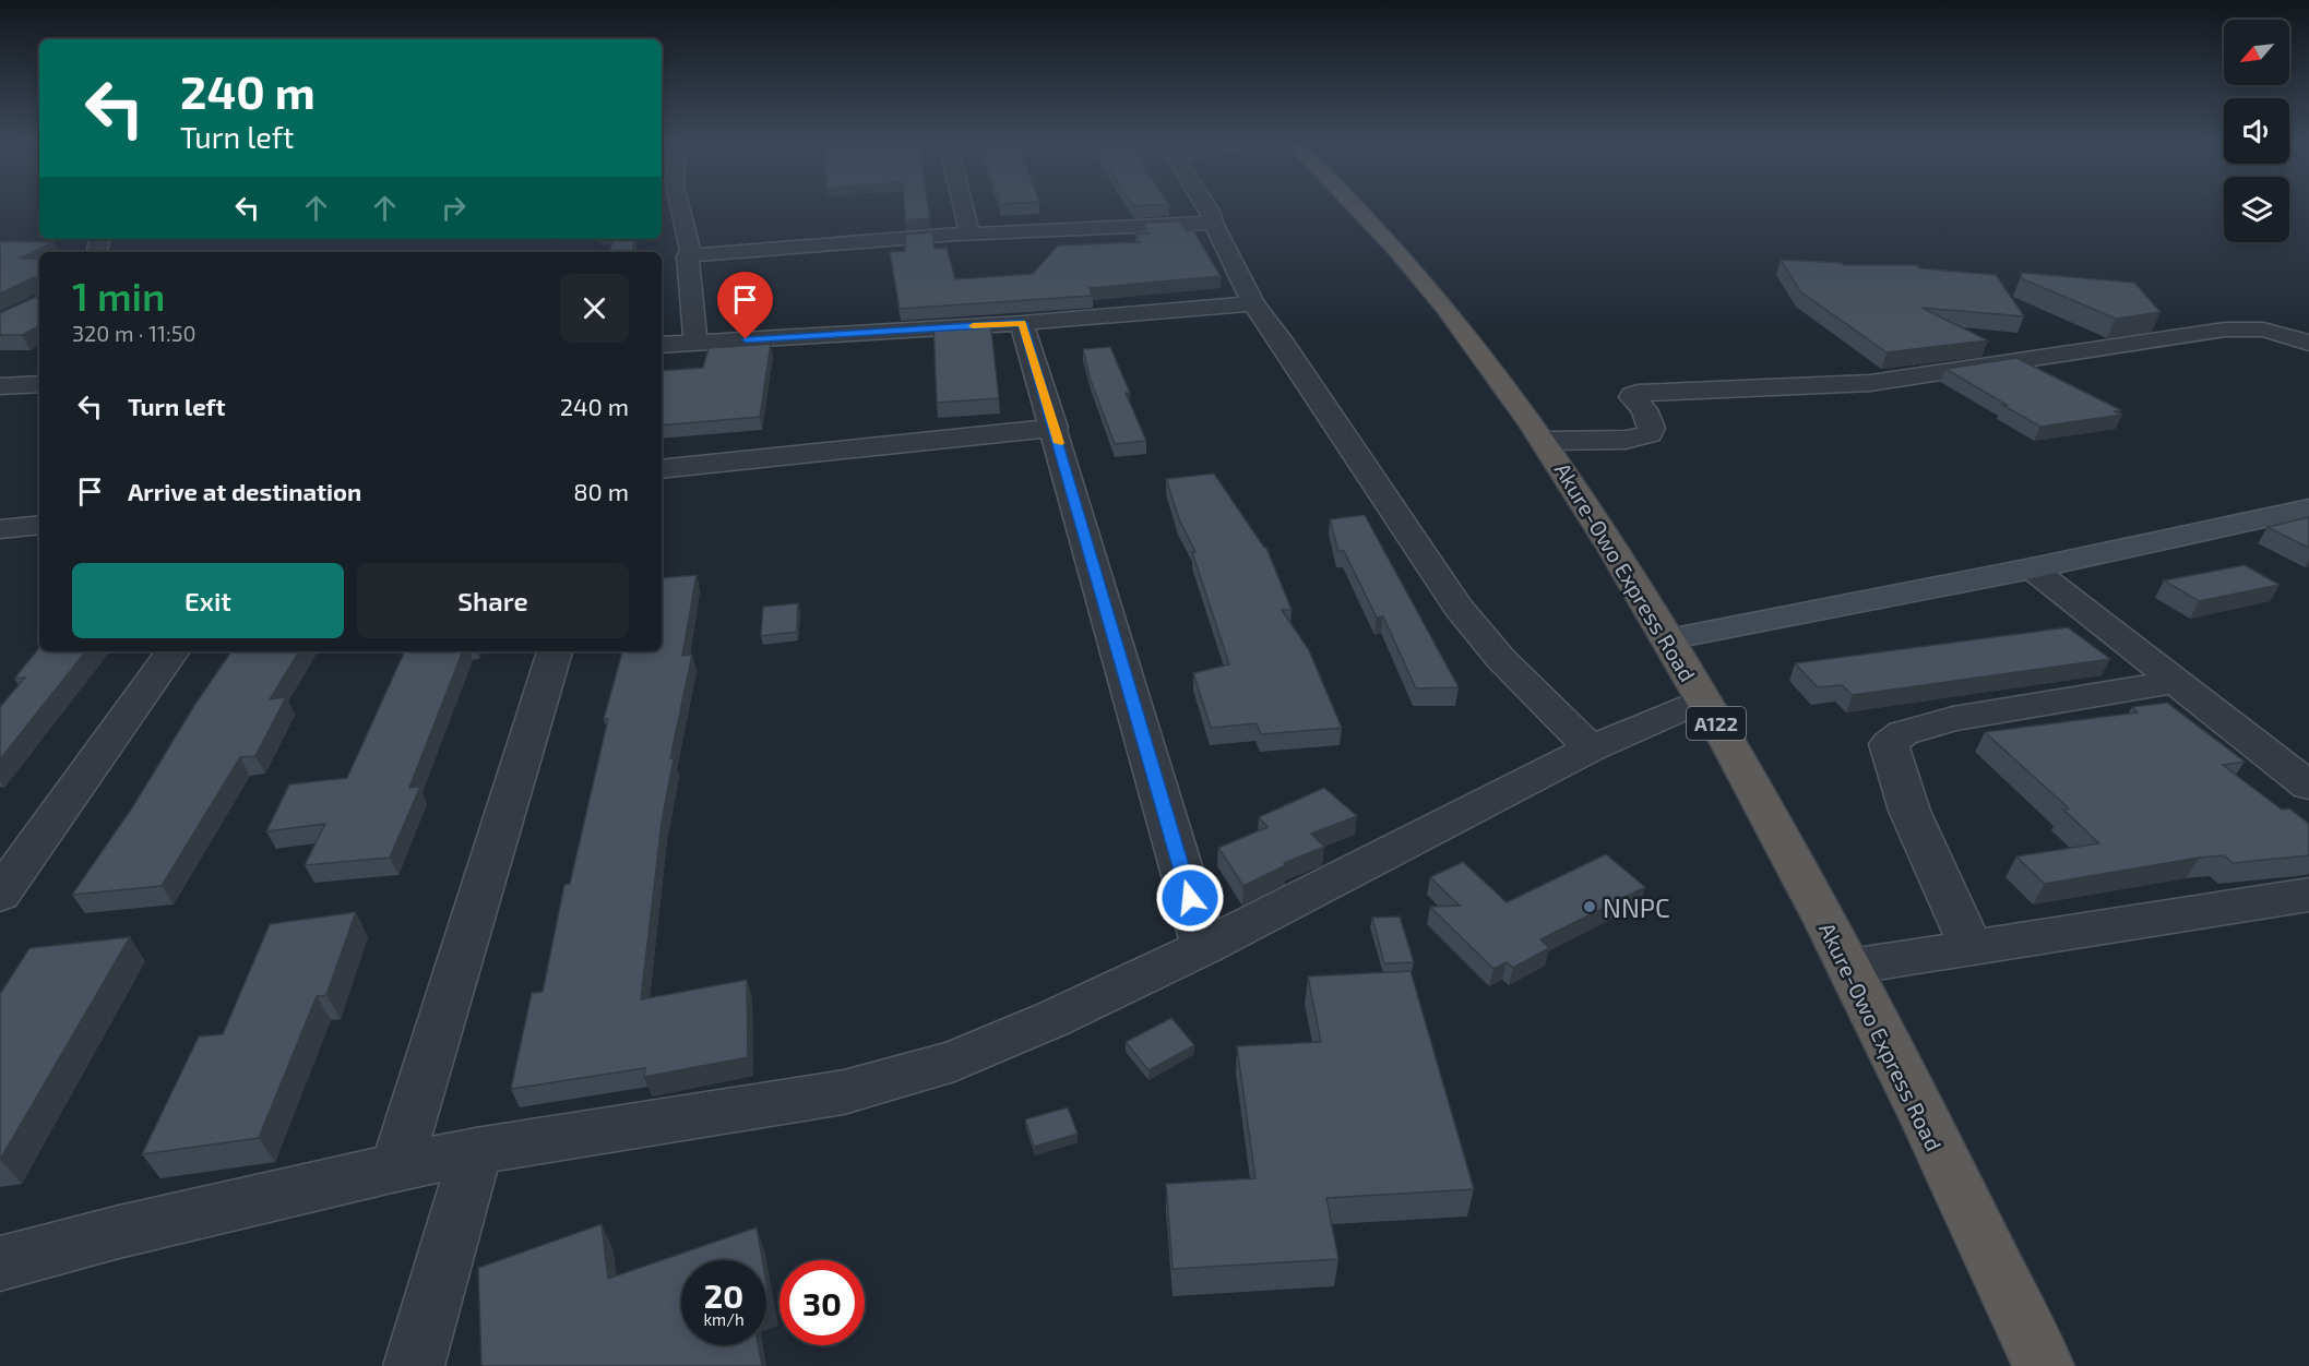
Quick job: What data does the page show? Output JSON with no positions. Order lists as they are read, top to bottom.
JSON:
{
  "streets": {
    "highway": ["Akure-Owo Express Road", "A122"]
  },
  "places": ["NNPC"],
  "north": "bottom left",
  "page": {
    "turn": ["240 m", "Turn left"],
    "heading": ["1 min", "320 m · 11:50"],
    "list": [
      {
        "name": "Turn left",
        "value": "240 m"
      },
      {
        "name": "Arrive at destination",
        "value": "80 m"
      }
    ],
    "buttons": ["Exit", "Share"],
    "speed": "20 km/h",
    "limit": "30"
  }
}
